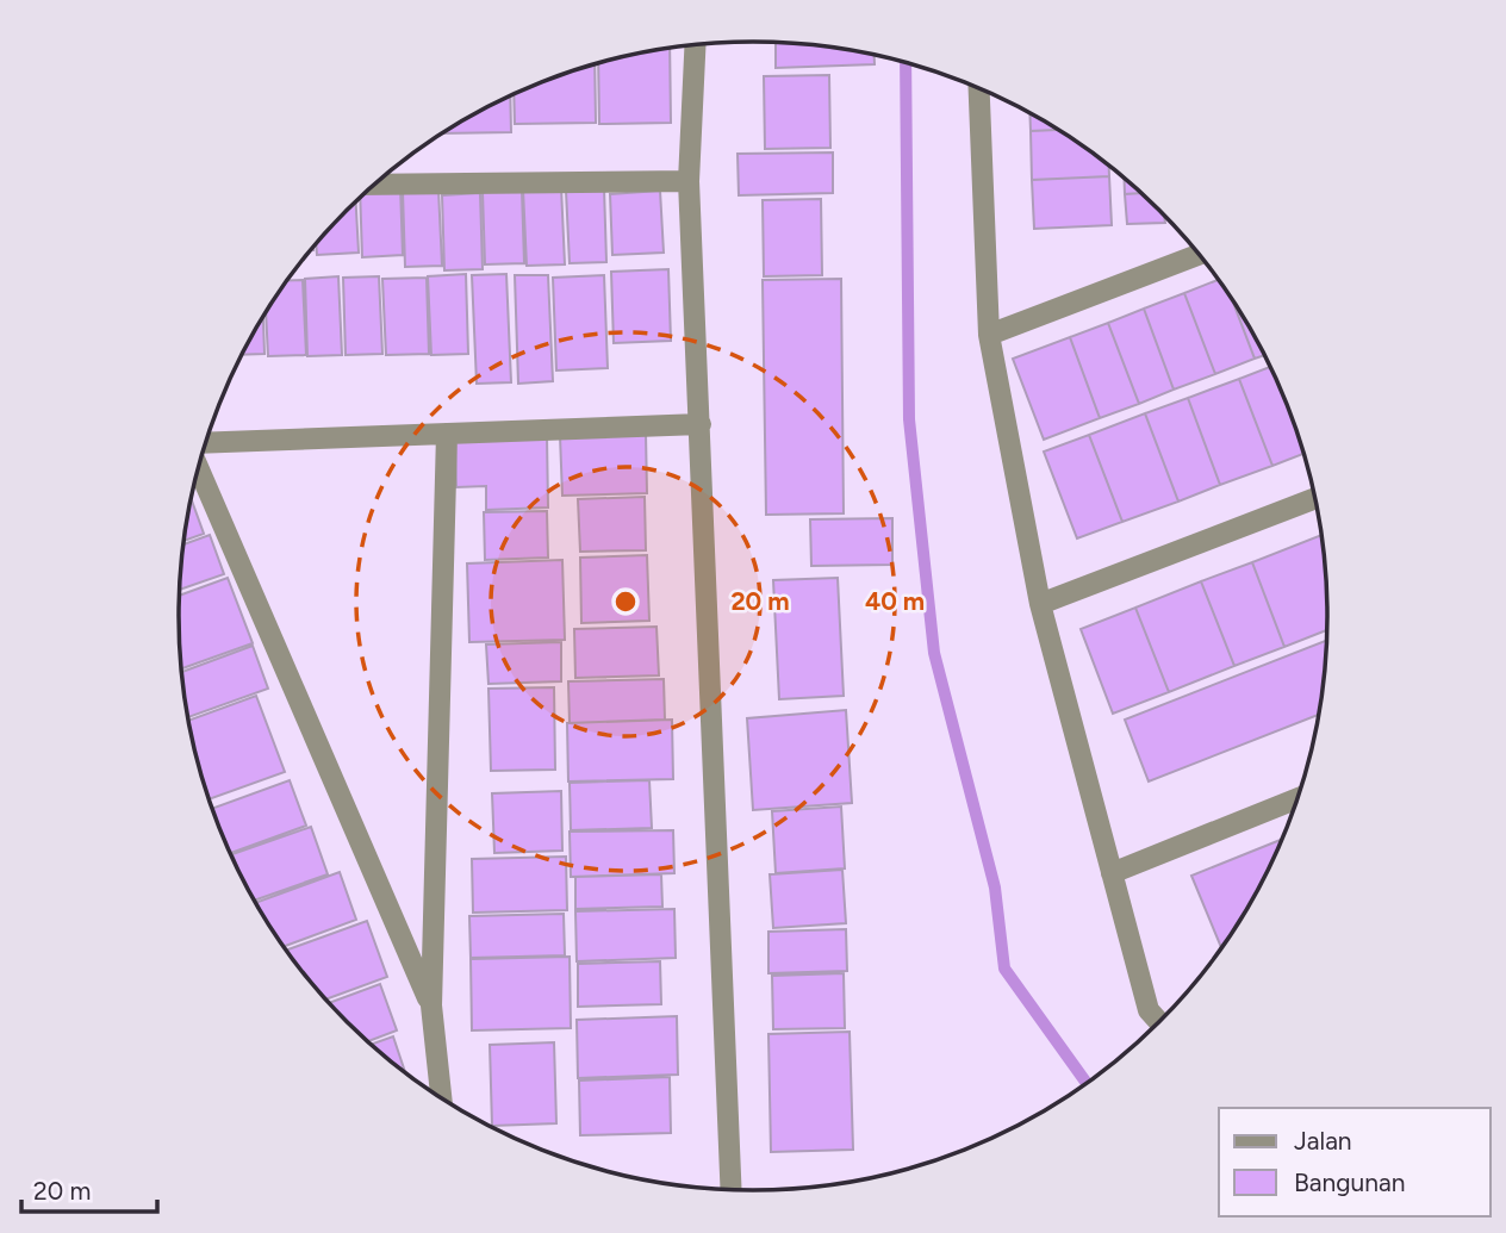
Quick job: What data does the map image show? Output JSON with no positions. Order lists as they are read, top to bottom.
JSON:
{
  "legend": ["Jalan", "Bangunan"],
  "scale_bar": "20 m",
  "rings": ["20 m", "40 m"]
}
